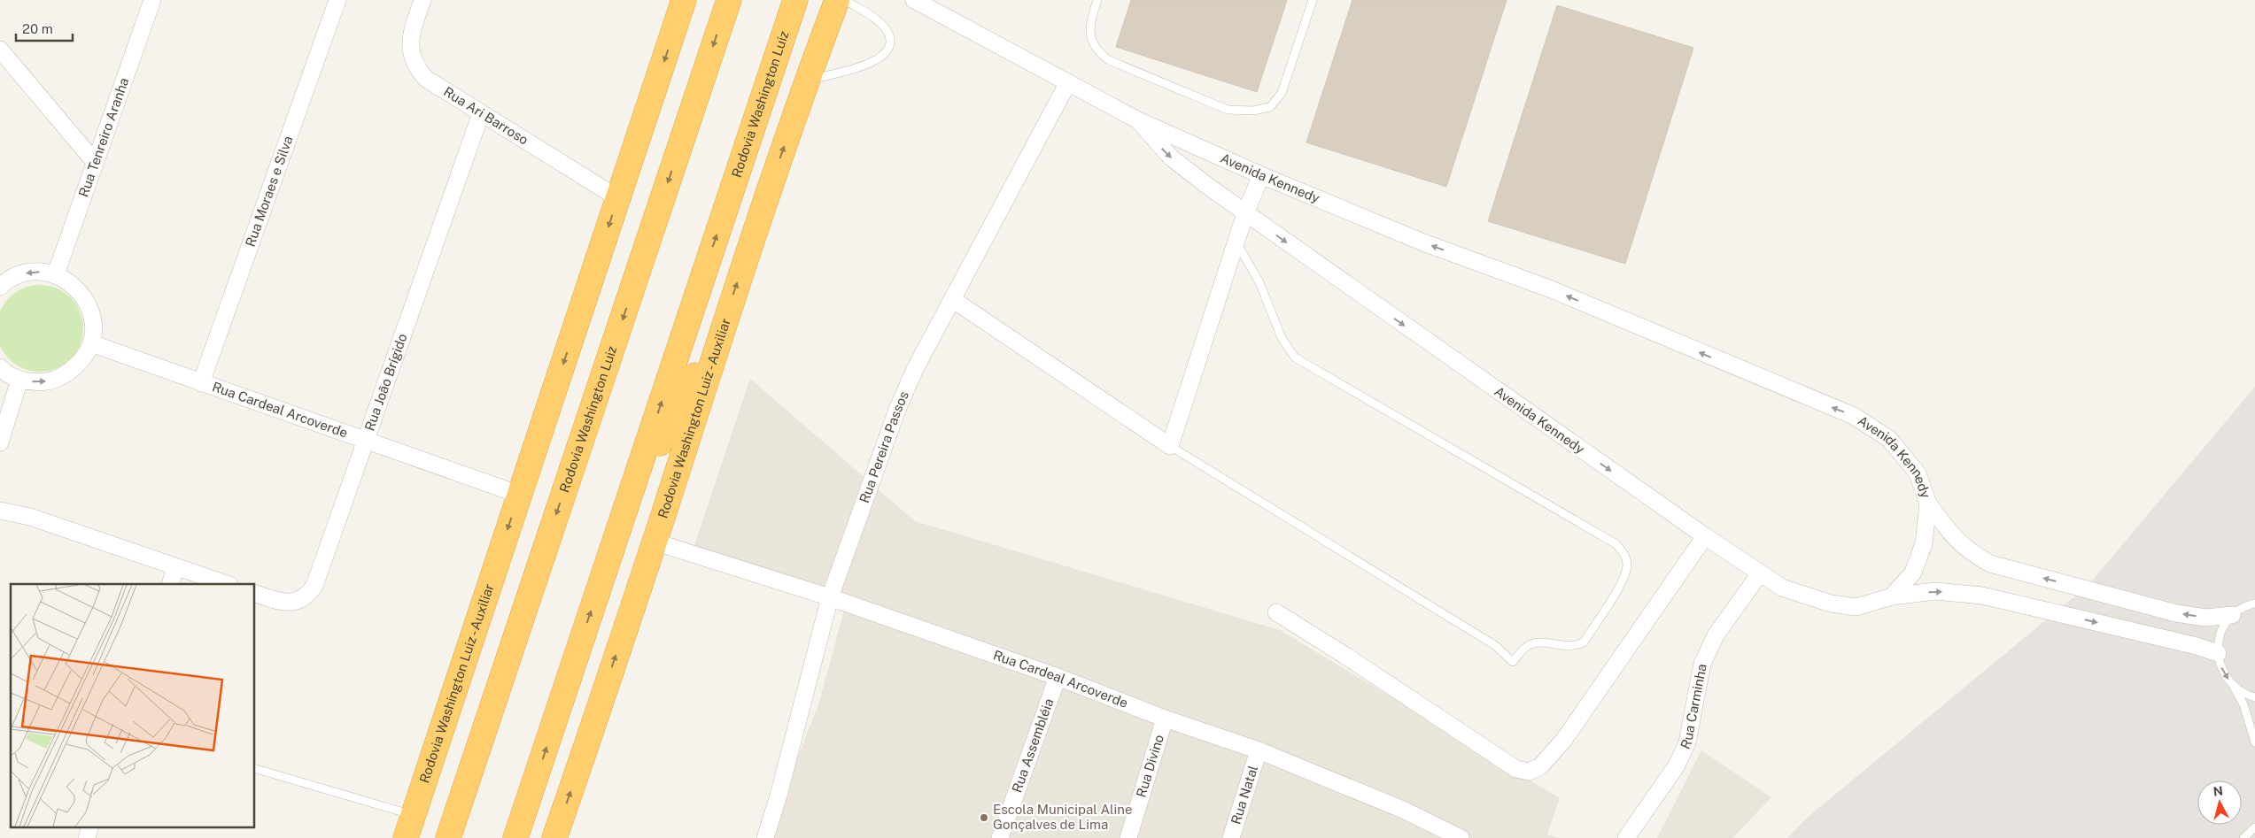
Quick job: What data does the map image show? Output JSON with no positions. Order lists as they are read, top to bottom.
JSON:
{
  "streets": {
    "highway": ["Rodovia Washington Luiz", "Rodovia Washington Luiz - Auxiliar"],
    "street": [
      "Rua Ari Barroso",
      "Rua Tenreiro Aranha",
      "Avenida Kennedy",
      "Rua Moraes e Silva",
      "Rua João Brígido",
      "Rua Cardeal Arcoverde",
      "Rua Pereira Passos",
      "Rua Carminha",
      "Rua Assembléia",
      "Rua Divino",
      "Rua Natal"
    ]
  },
  "crossings": [
    ["Rua Ari Barroso", "Rua João Brígido"],
    ["Rua Ari Barroso", "Rodovia Washington Luiz - Auxiliar"],
    ["Avenida Kennedy", "Rua Pereira Passos"],
    ["Avenida Kennedy", "Rua Carminha"],
    ["Rua Moraes e Silva", "Rua Cardeal Arcoverde"],
    ["Rua João Brígido", "Rua Cardeal Arcoverde"],
    ["Rua Cardeal Arcoverde", "Rodovia Washington Luiz - Auxiliar"],
    ["Rua Cardeal Arcoverde", "Rua Pereira Passos"],
    ["Rua Cardeal Arcoverde", "Rua Assembléia"],
    ["Rua Cardeal Arcoverde", "Rua Divino"],
    ["Rua Cardeal Arcoverde", "Rua Natal"]
  ],
  "places": ["Escola Municipal Aline Gonçalves de Lima"],
  "scale_bar": "20 m",
  "north": "top"
}
